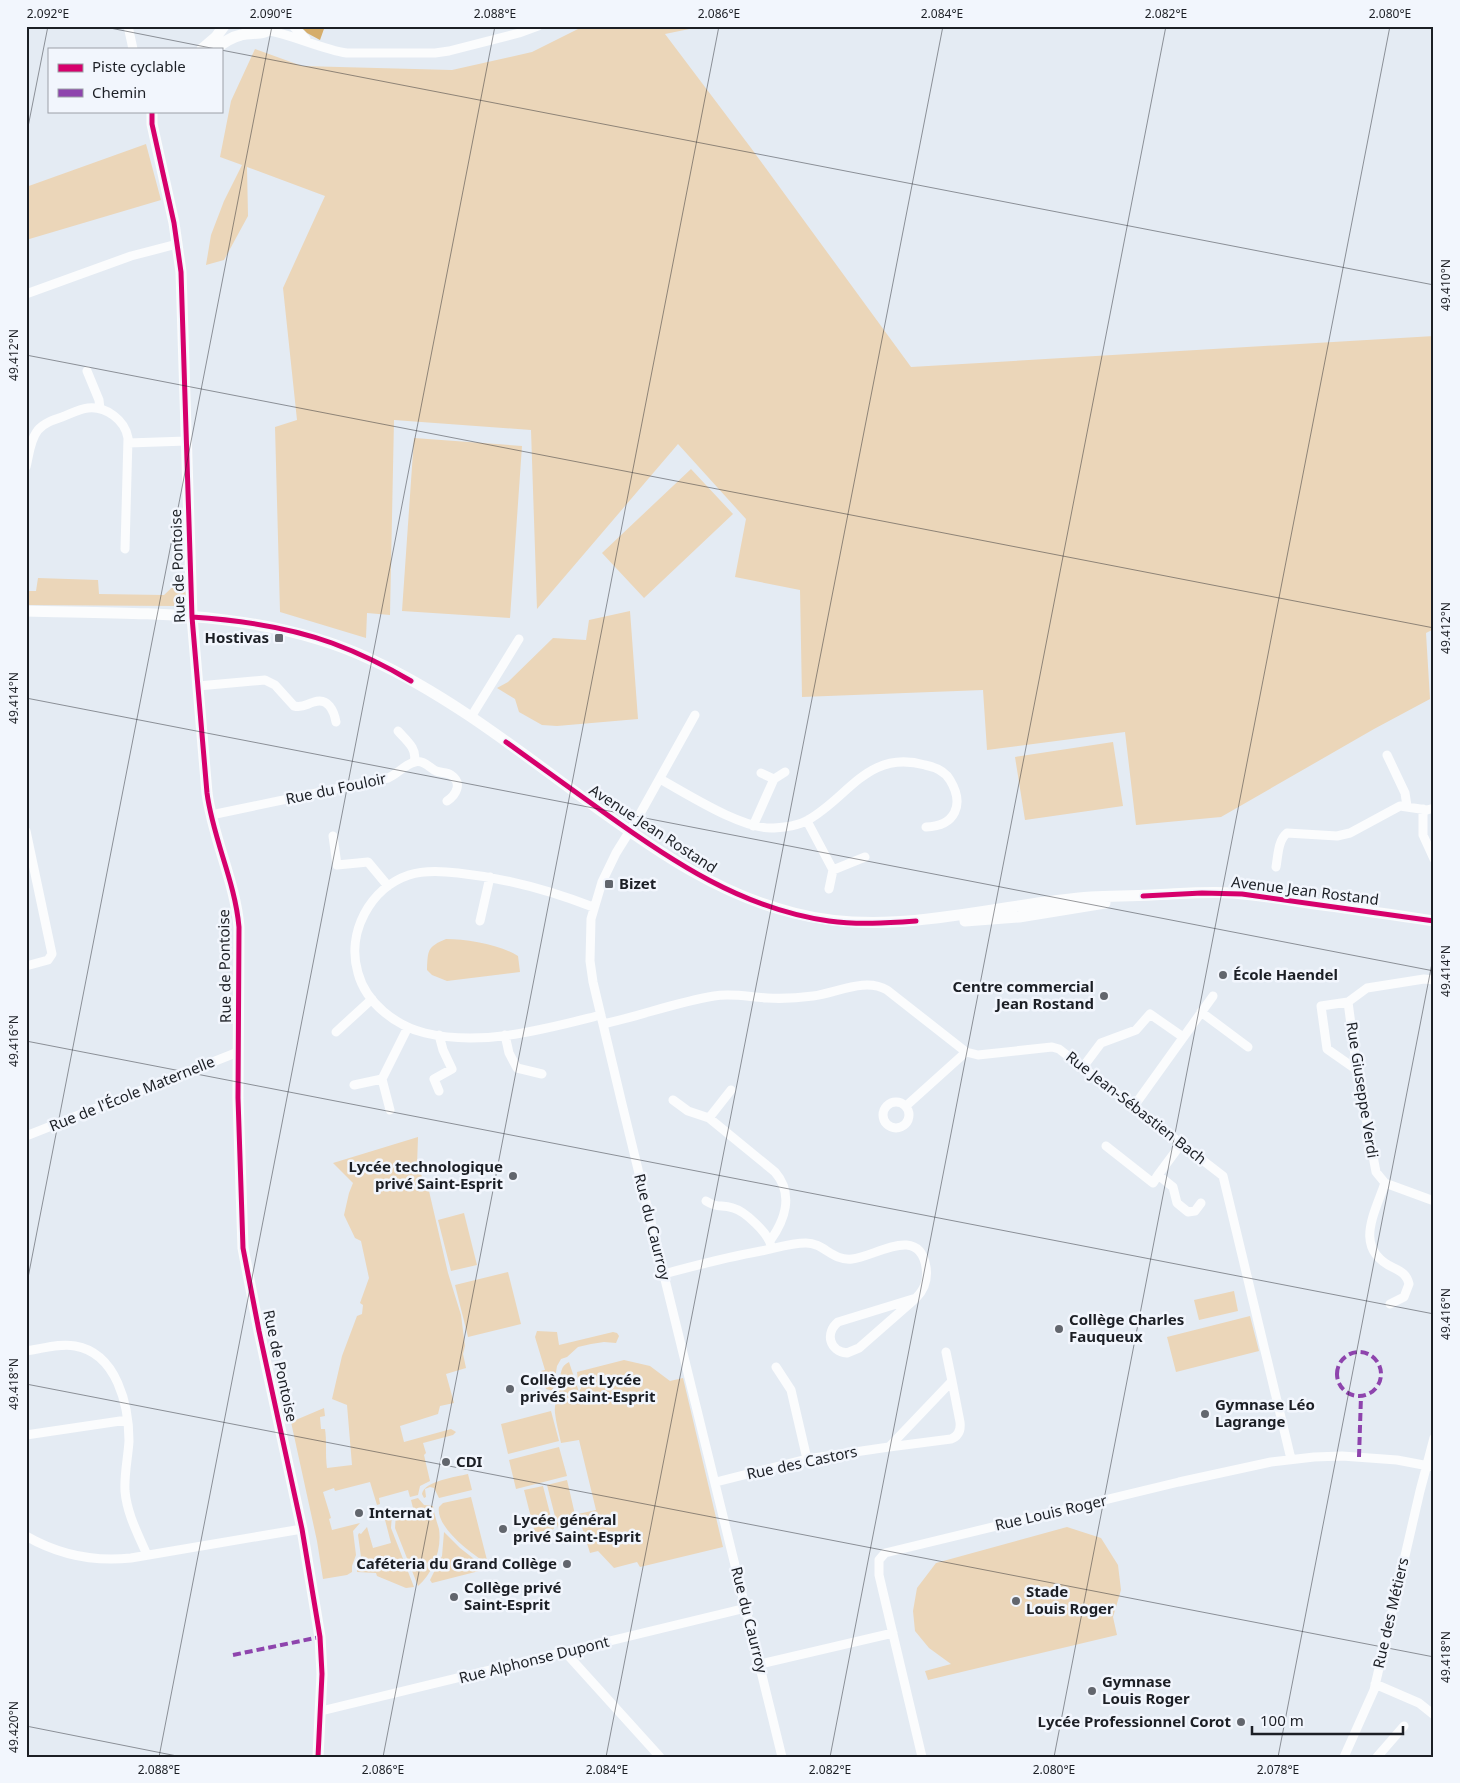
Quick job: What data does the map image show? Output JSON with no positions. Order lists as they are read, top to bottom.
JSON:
{
  "streets": {
    "street": [
      "Rue de Pontoise",
      "Rue du Fouloir",
      "Avenue Jean Rostand",
      "Rue Giuseppe Verdi",
      "Rue de l'École Maternelle",
      "Rue Jean-Sébastien Bach",
      "Rue du Caurroy",
      "Rue des Castors",
      "Rue Louis Roger",
      "Rue des Métiers",
      "Rue Alphonse Dupont"
    ]
  },
  "crossings": [
    ["Rue de Pontoise", "Rue du Fouloir"],
    ["Rue de Pontoise", "Avenue Jean Rostand"],
    ["Rue de Pontoise", "Rue de l'École Maternelle"],
    ["Rue de Pontoise", "Rue Alphonse Dupont"],
    ["Avenue Jean Rostand", "Rue du Caurroy"],
    ["Rue Jean-Sébastien Bach", "Rue Louis Roger"],
    ["Rue du Caurroy", "Rue des Castors"],
    ["Rue du Caurroy", "Rue Alphonse Dupont"],
    ["Rue Louis Roger", "Rue des Métiers"]
  ],
  "places": {
    "transit": ["Hostivas", "Bizet"],
    "other": [
      "École Haendel",
      "Centre commercial Jean Rostand",
      "Lycée technologique privé Saint-Esprit",
      "Collège Charles Fauqueux",
      "Collège et Lycée privés Saint-Esprit",
      "Gymnase Léo Lagrange",
      "CDI",
      "Internat",
      "Lycée général privé Saint-Esprit",
      "Caféteria du Grand Collège",
      "Collège privé Saint-Esprit",
      "Stade Louis Roger",
      "Gymnase Louis Roger",
      "Lycée Professionnel Corot"
    ]
  },
  "legend": ["Piste cyclable", "Chemin"],
  "scale_bar": "100 m",
  "coordinates": [
    "2.092°E",
    "2.090°E",
    "2.088°E",
    "2.086°E",
    "2.084°E",
    "2.082°E",
    "2.080°E",
    "49.410°N",
    "49.412°N",
    "49.414°N",
    "49.416°N",
    "49.418°N",
    "49.420°N",
    "2.078°E"
  ]
}
